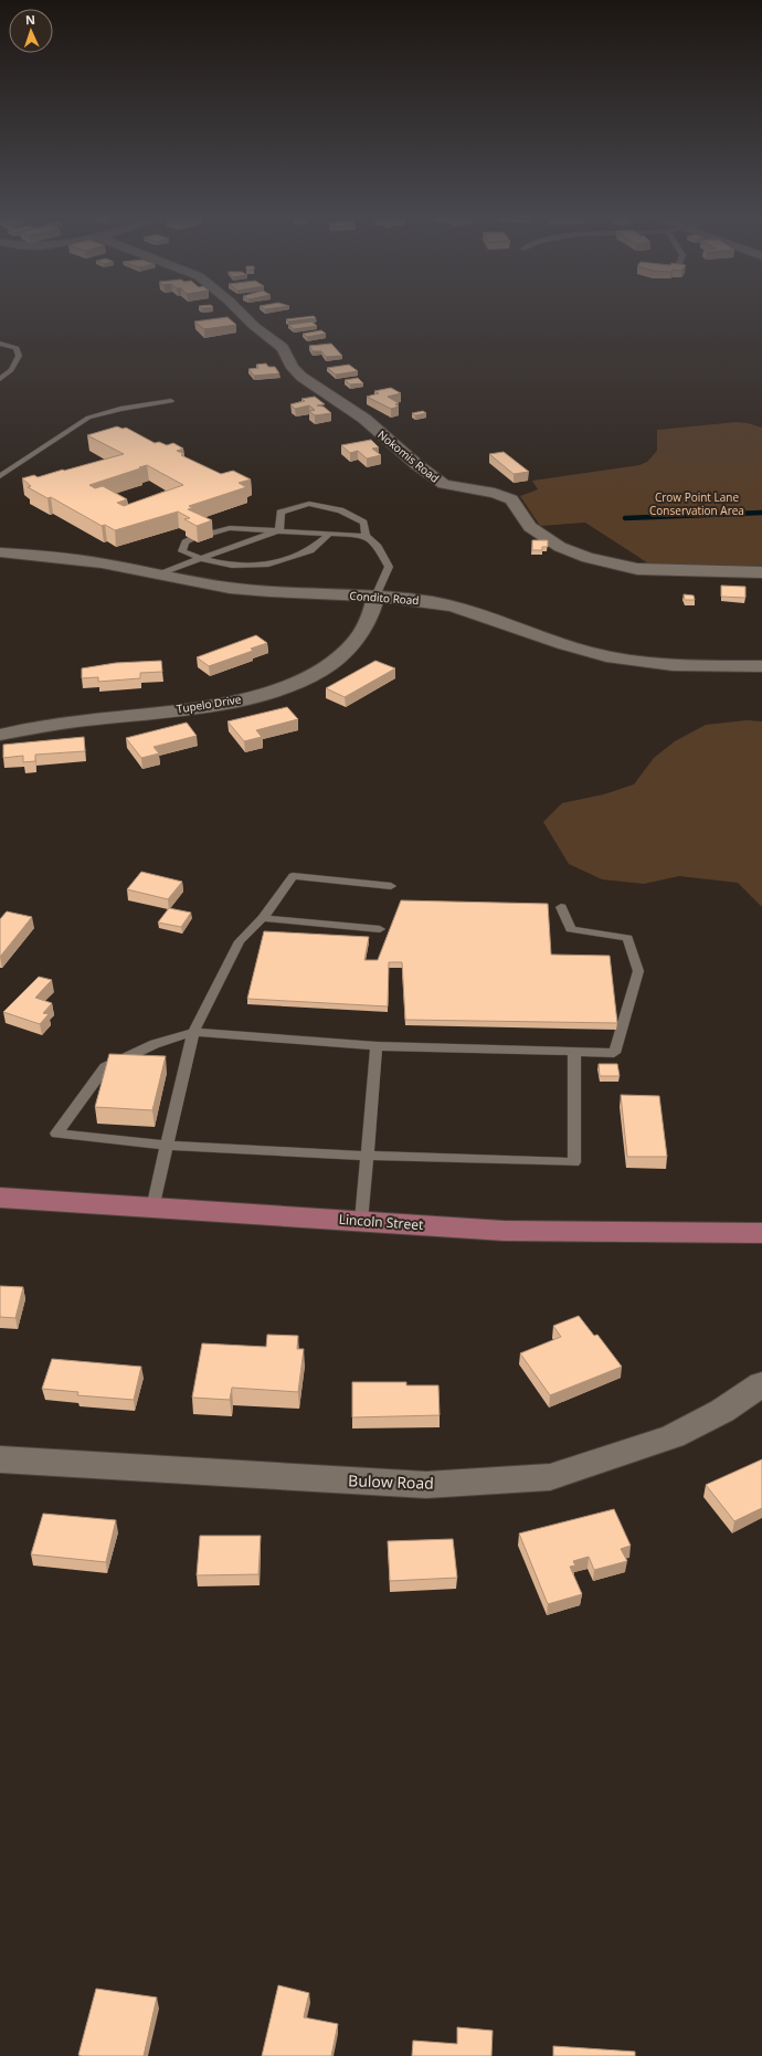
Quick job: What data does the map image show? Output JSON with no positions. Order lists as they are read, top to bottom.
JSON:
{
  "streets": {
    "main road": ["Lincoln Street"],
    "street": [
      "Nokomis Road",
      "Condito Road",
      "Tupelo Drive",
      "Bulow Road"
    ]
  },
  "crossings": [
    ["Condito Road", "Tupelo Drive"]
  ],
  "parks": ["Crow Point Lane Conservation Area"],
  "north": "top"
}
